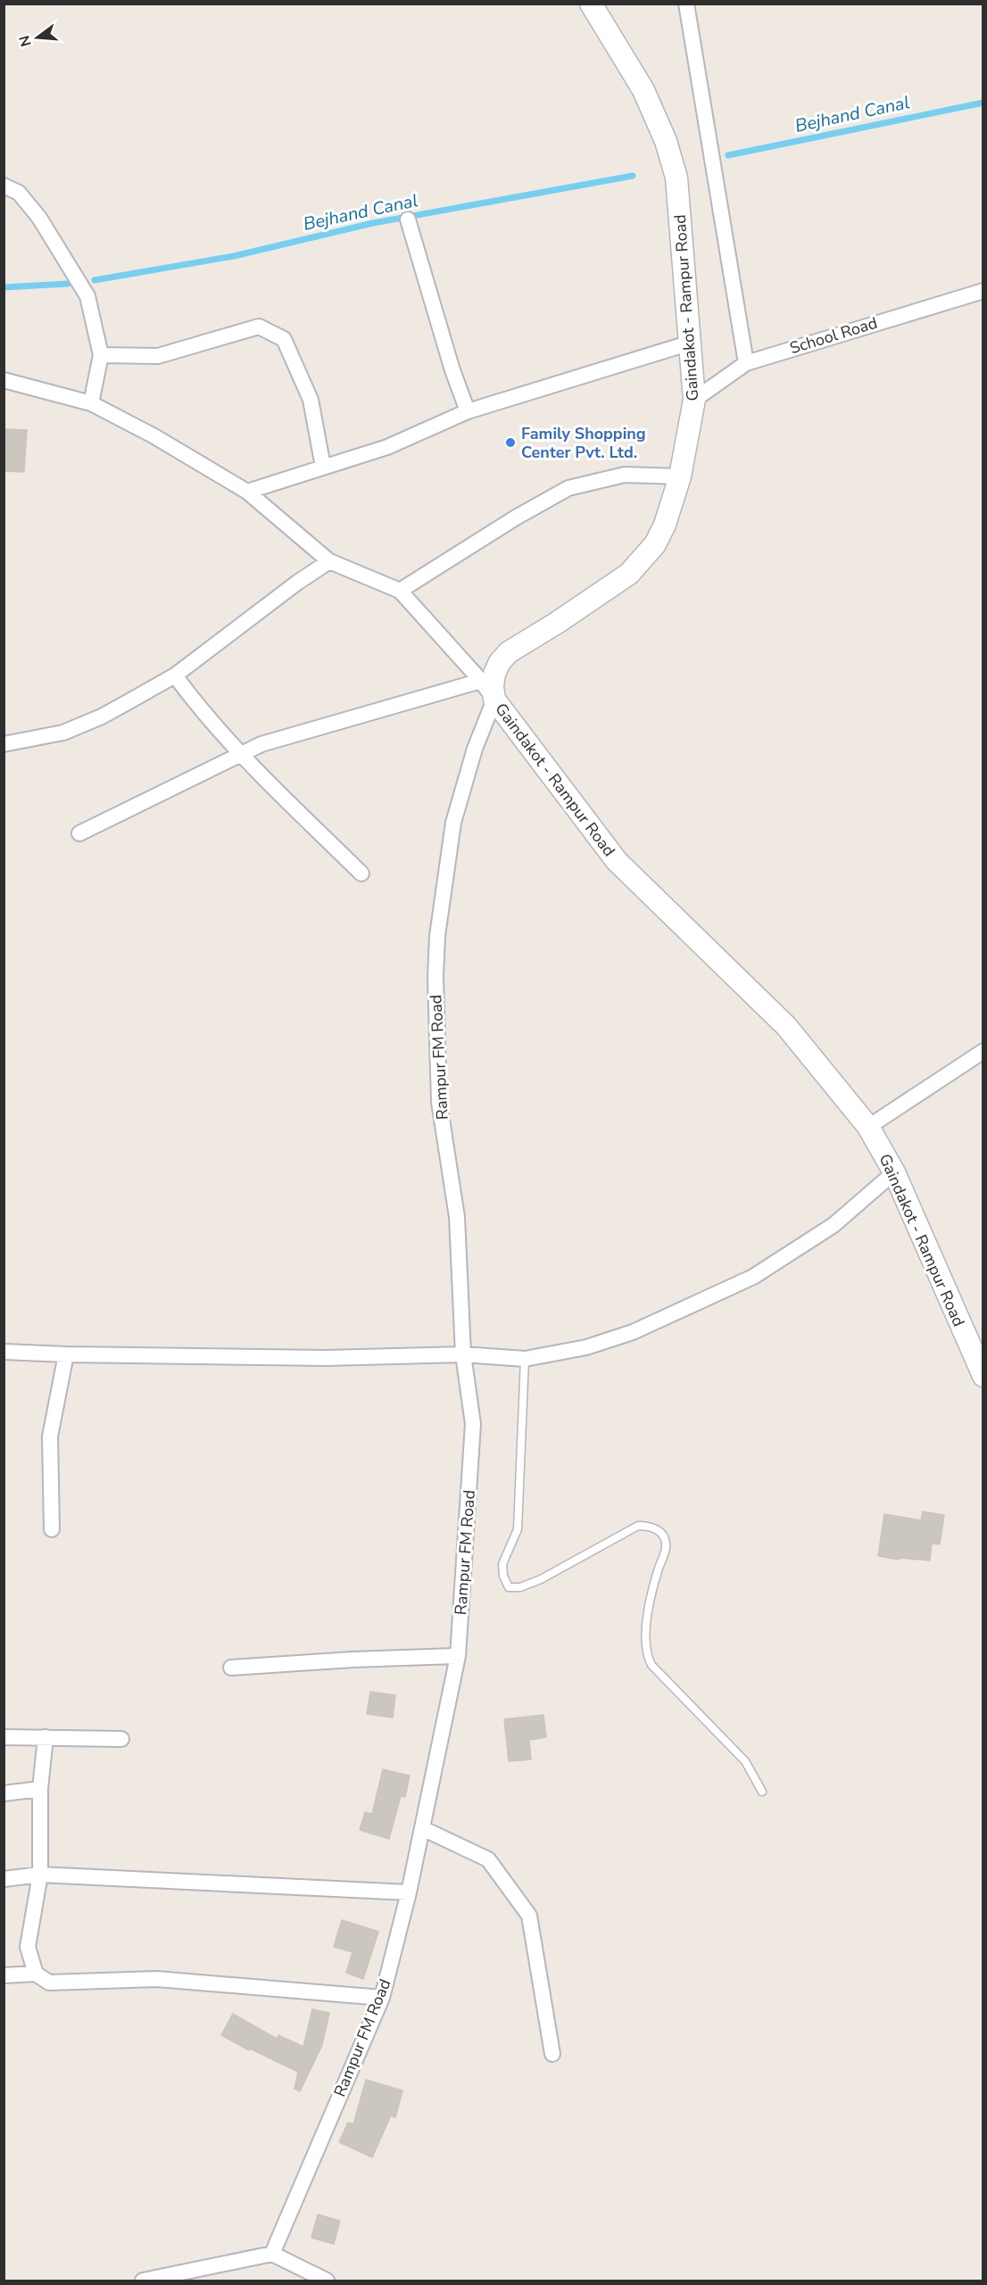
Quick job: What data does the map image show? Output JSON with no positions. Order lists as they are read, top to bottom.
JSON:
{
  "streets": {
    "main road": ["Gaindakot - Rampur Road"],
    "street": ["School Road", "Rampur FM Road"]
  },
  "crossings": [
    ["Gaindakot - Rampur Road", "School Road"],
    ["Gaindakot - Rampur Road", "Rampur FM Road"]
  ],
  "water": ["Bejhand Canal"],
  "places": ["Family Shopping Center Pvt. Ltd."],
  "north": "left"
}
